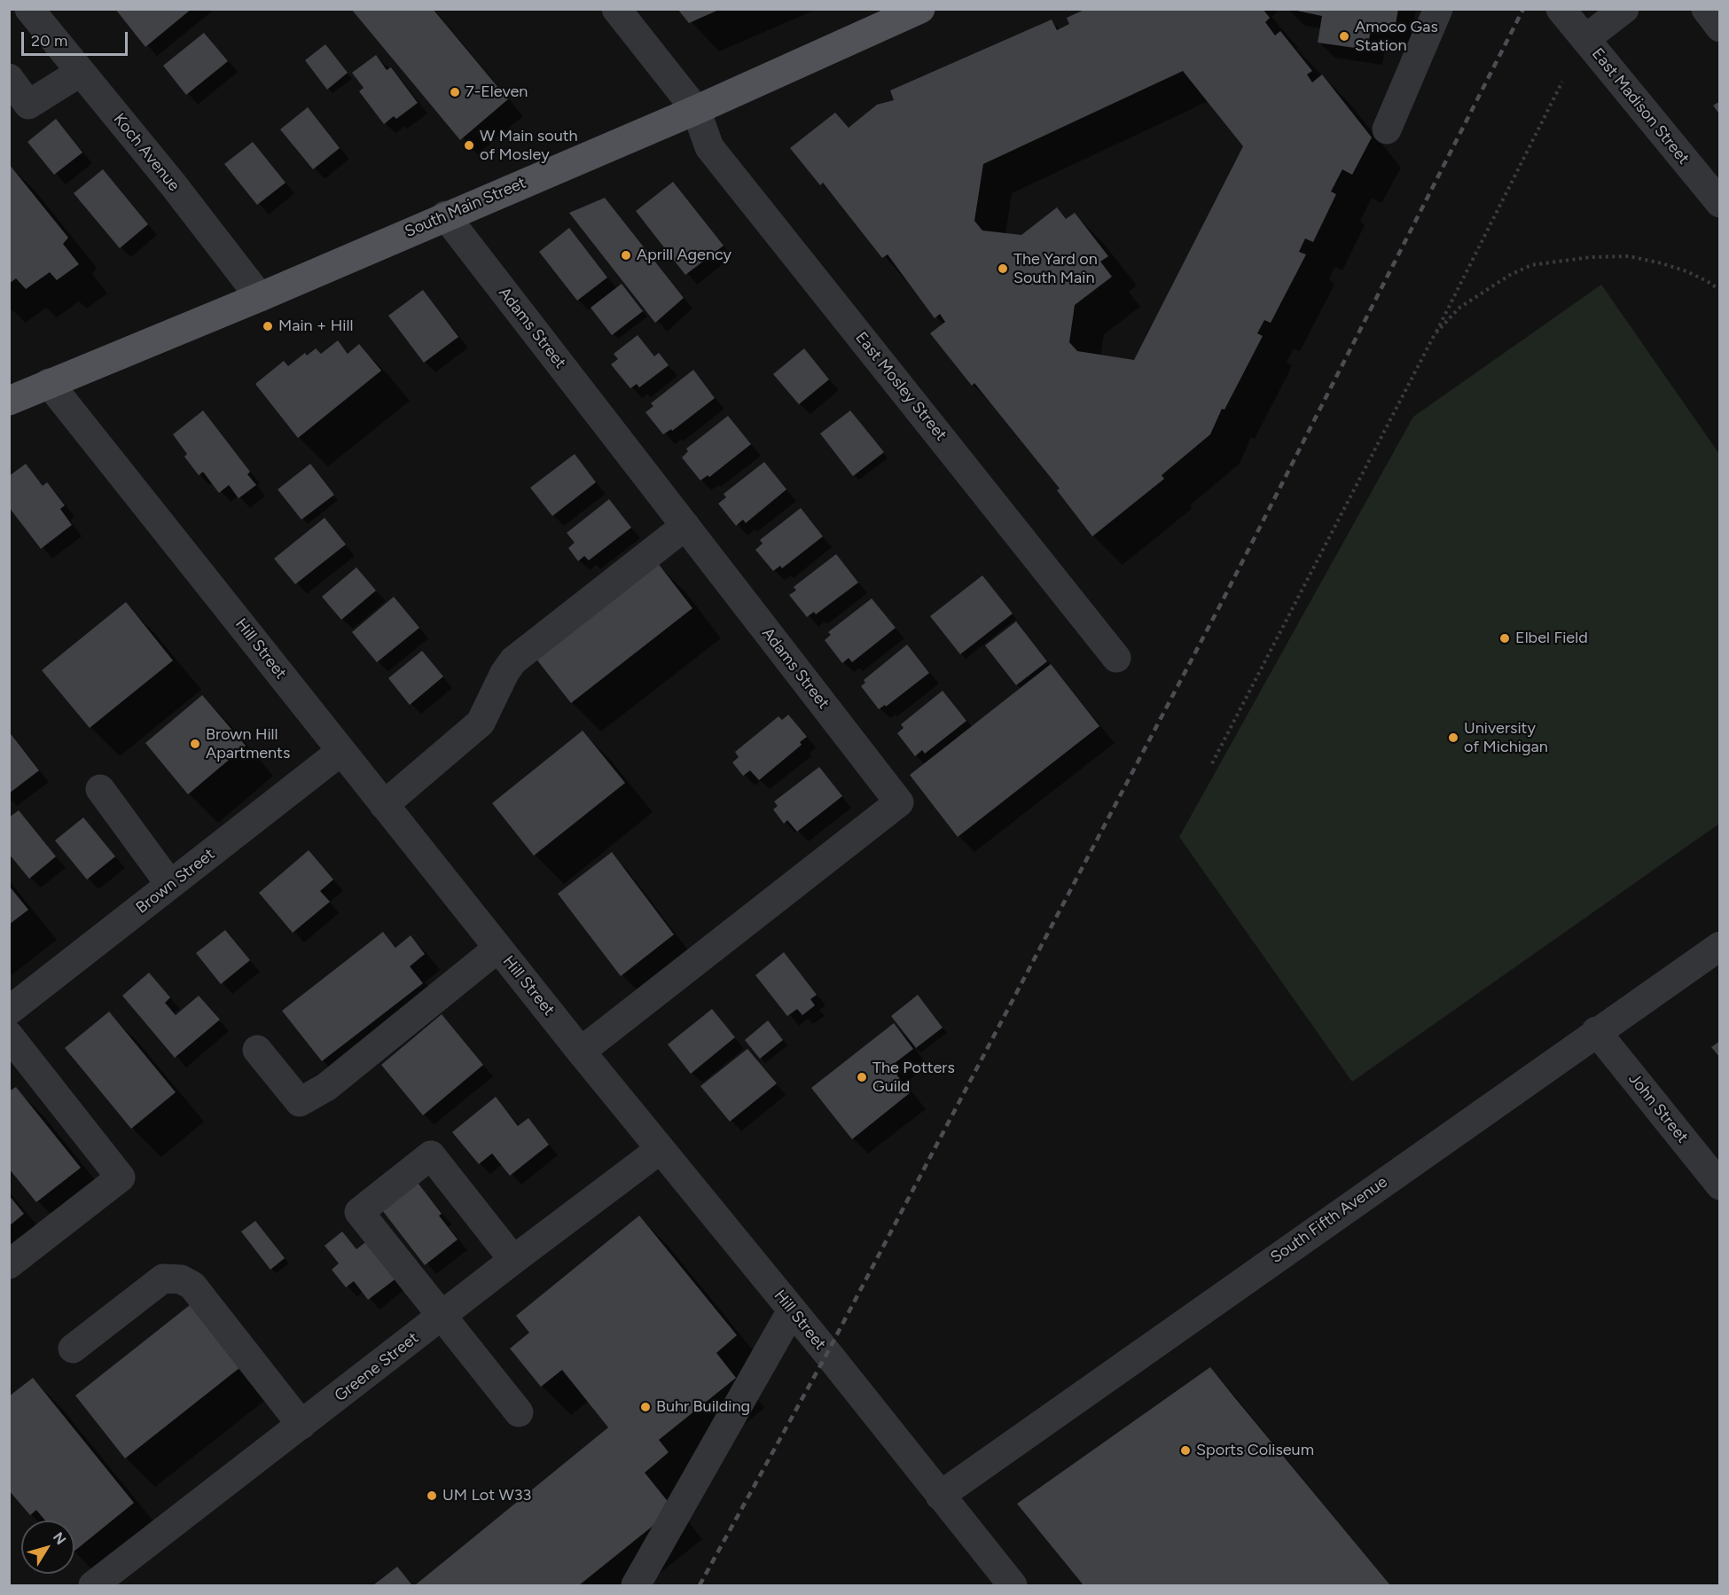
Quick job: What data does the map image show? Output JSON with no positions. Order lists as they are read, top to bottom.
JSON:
{
  "streets": {
    "main road": ["South Main Street"],
    "street": [
      "East Madison Street",
      "Koch Avenue",
      "Adams Street",
      "East Mosley Street",
      "Hill Street",
      "Brown Street",
      "John Street",
      "South Fifth Avenue",
      "Greene Street"
    ]
  },
  "crossings": [
    ["Koch Avenue", "South Main Street"],
    ["South Main Street", "Adams Street"],
    ["South Main Street", "East Mosley Street"],
    ["South Main Street", "Hill Street"],
    ["Adams Street", "Hill Street"],
    ["Hill Street", "Brown Street"],
    ["Hill Street", "South Fifth Avenue"],
    ["Hill Street", "Greene Street"],
    ["John Street", "South Fifth Avenue"]
  ],
  "places": [
    "Amoco Gas Station",
    "7-Eleven",
    "W Main south of Mosley",
    "Aprill Agency",
    "The Yard on South Main",
    "Main + Hill",
    "Elbel Field",
    "University of Michigan",
    "Brown Hill Apartments",
    "The Potters Guild",
    "Buhr Building",
    "Sports Coliseum",
    "UM Lot W33"
  ],
  "scale_bar": "20 m",
  "north": "top right"
}
